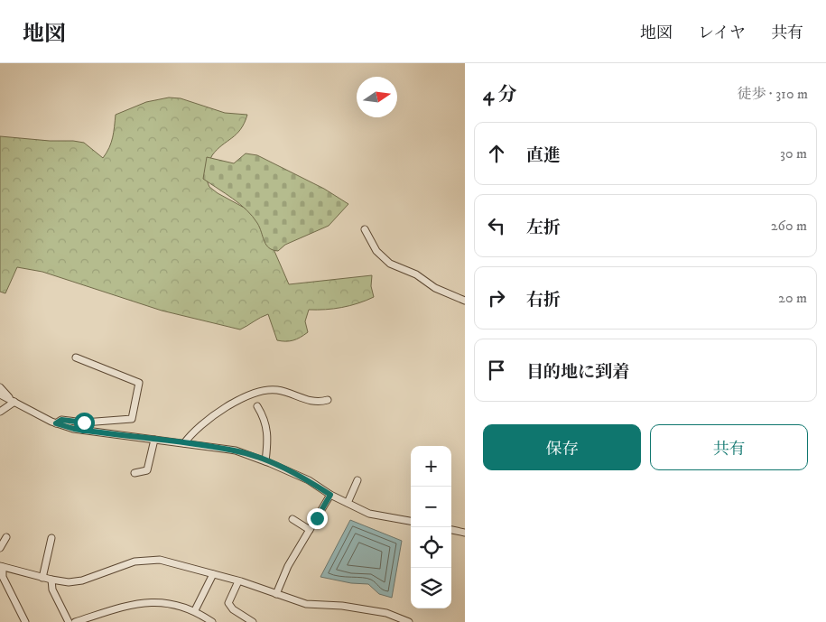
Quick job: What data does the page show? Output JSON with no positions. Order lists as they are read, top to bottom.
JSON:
{
  "north": "right",
  "page": {
    "header": "地図",
    "nav": ["地図", "レイヤ", "共有"],
    "heading": ["4 分", "徒歩 · 310 m"],
    "list": [
      ["直進", "30 m"],
      ["左折", "260 m"],
      ["右折", "20 m"],
      "目的地に到着"
    ],
    "buttons": ["保存", "共有"],
    "map_buttons": ["+", "−"]
  }
}
